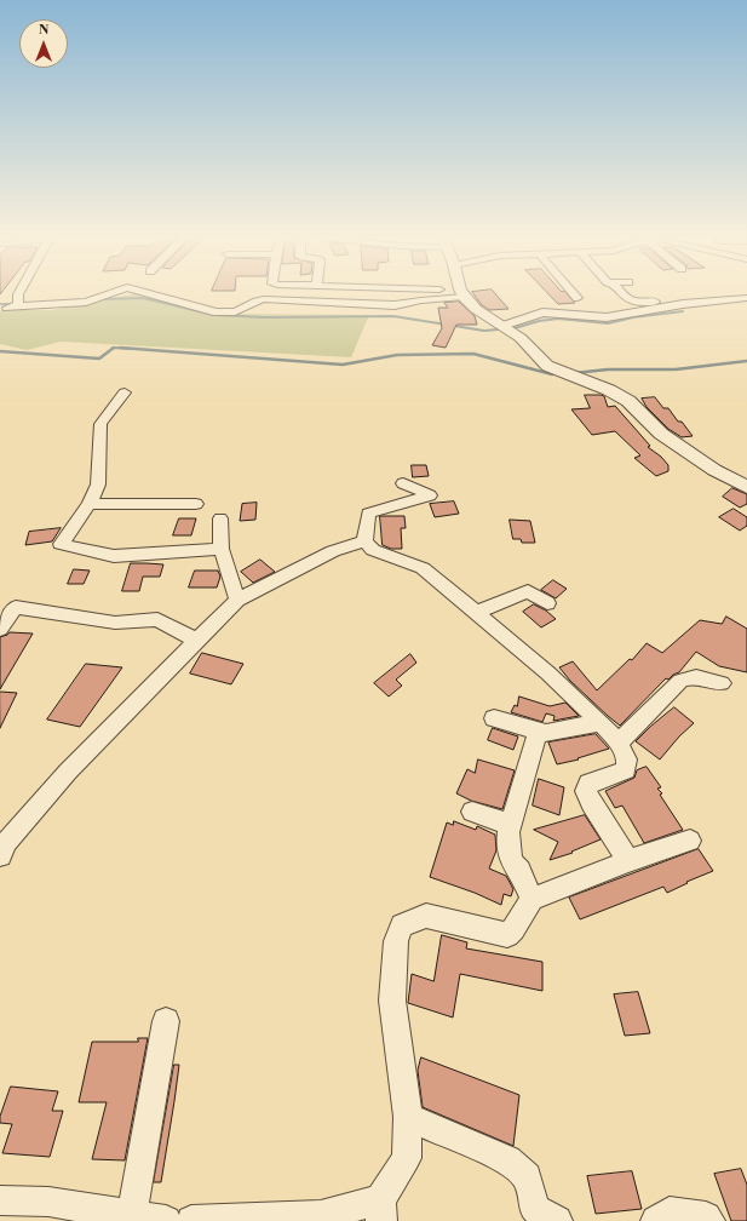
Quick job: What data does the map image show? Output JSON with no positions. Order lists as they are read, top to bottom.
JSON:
{
  "north": "top"
}
